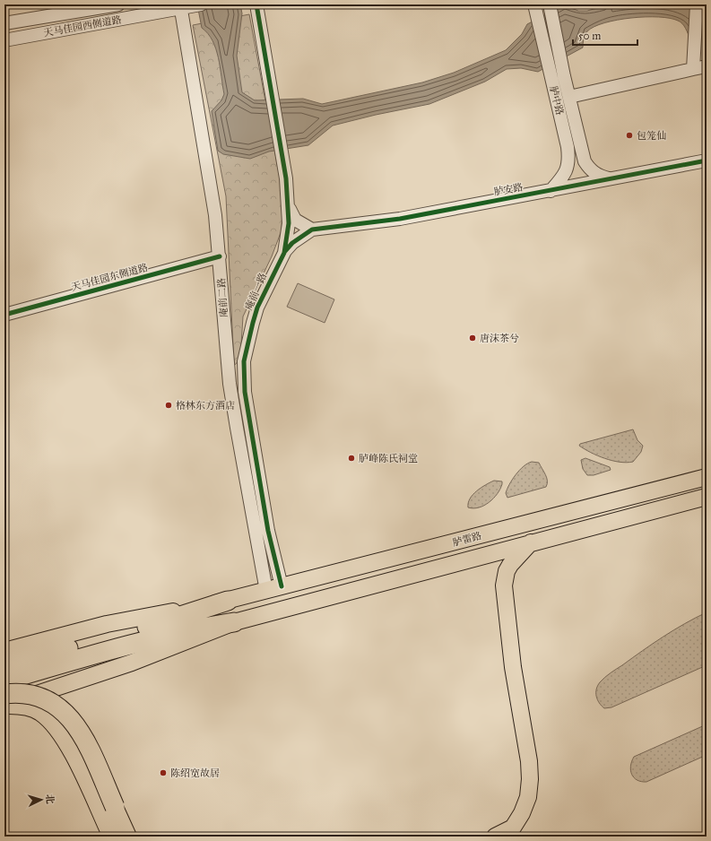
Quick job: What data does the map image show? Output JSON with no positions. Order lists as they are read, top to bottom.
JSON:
{
  "streets": {
    "main road": ["胪雷路"],
    "street": [
      "天马佳园西侧道路",
      "胪中路",
      "胪安路",
      "天马佳园东侧道路",
      "庵前一路",
      "庵前二路"
    ]
  },
  "crossings": [
    ["天马佳园西侧道路", "庵前二路"],
    ["胪中路", "胪安路"],
    ["天马佳园东侧道路", "庵前二路"],
    ["庵前一路", "庵前二路"],
    ["庵前一路", "胪雷路"],
    ["庵前二路", "胪雷路"]
  ],
  "places": [
    "包笼仙",
    "唐沫茶兮",
    "格林东方酒店",
    "胪峰陈氏祠堂",
    "陈绍宽故居"
  ],
  "scale_bar": "50 m",
  "north": "right"
}
